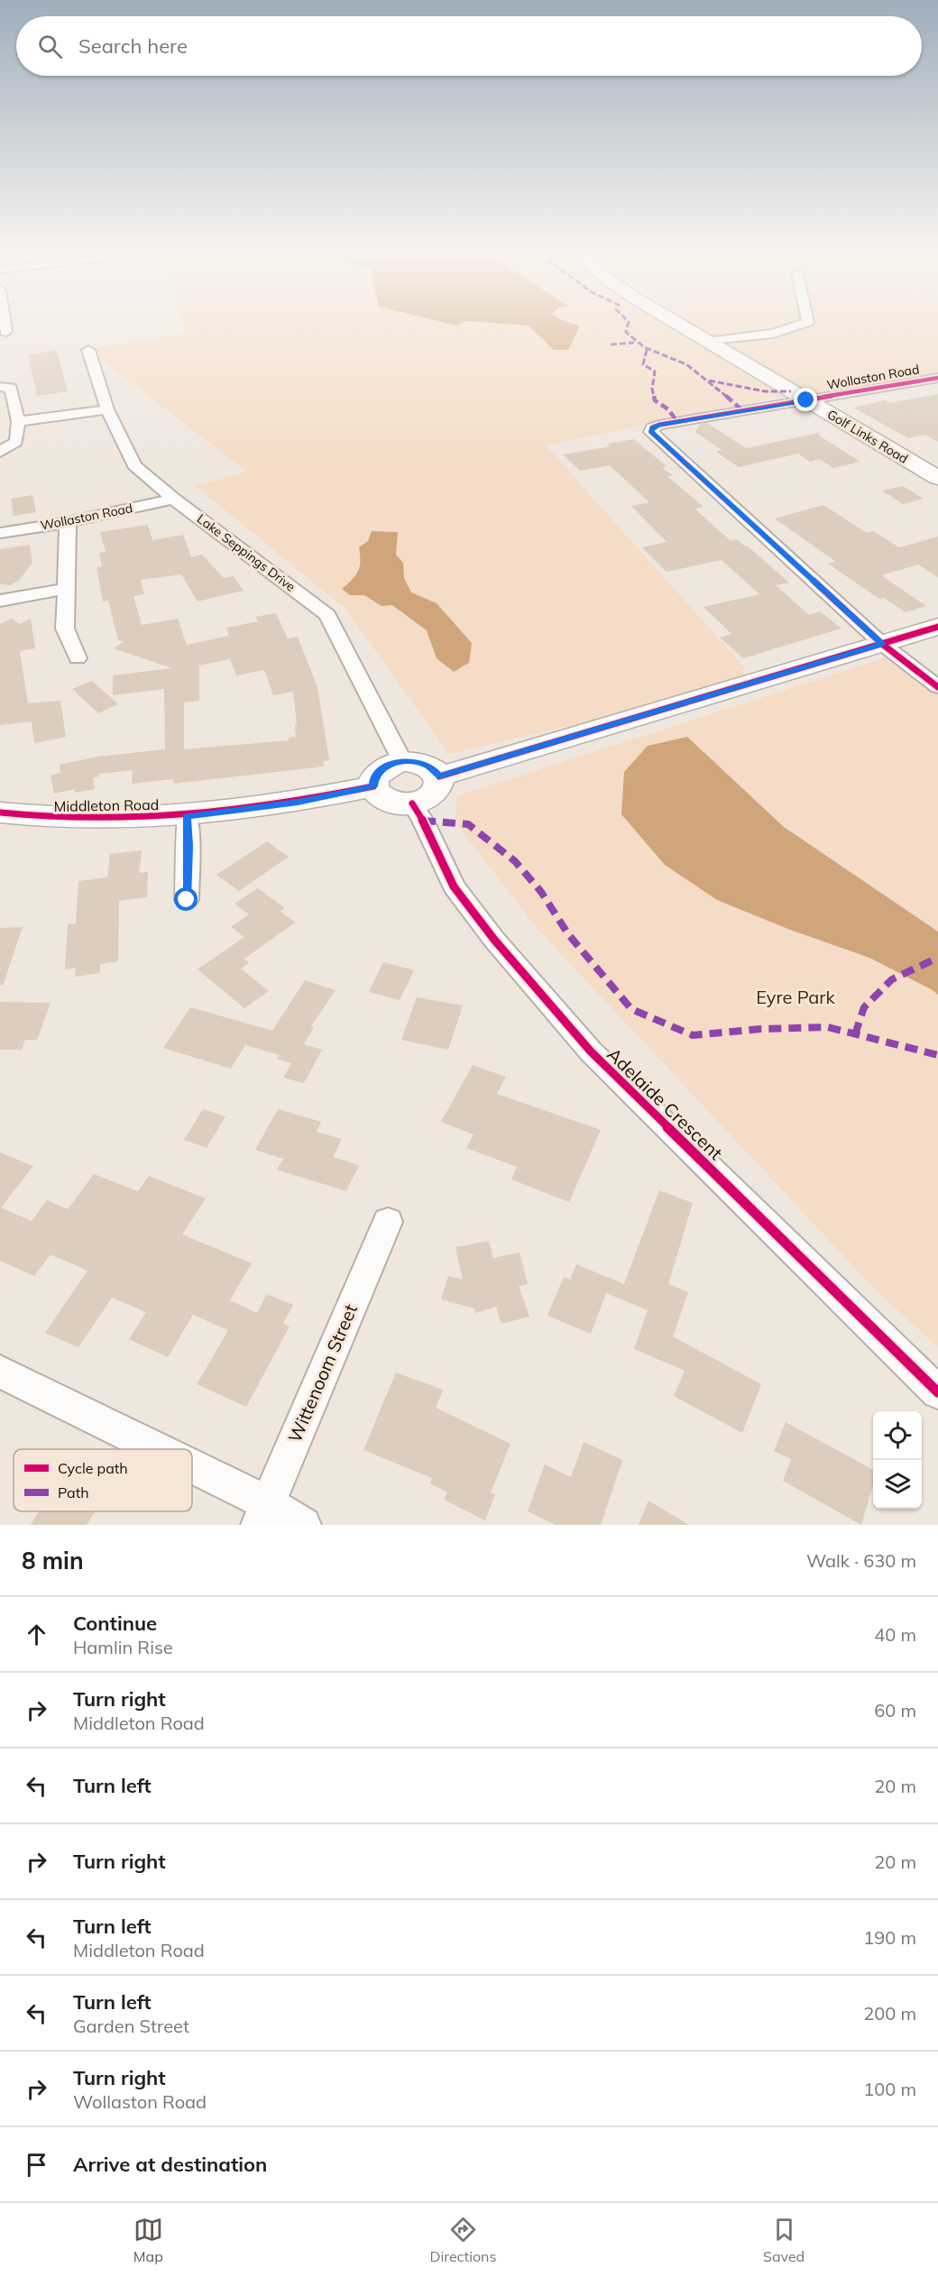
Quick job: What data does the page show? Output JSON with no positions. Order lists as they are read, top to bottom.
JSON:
{
  "streets": {
    "main road": ["Golf Links Road", "Middleton Road"],
    "street": [
      "Wollaston Road",
      "Lake Seppings Drive",
      "Adelaide Crescent",
      "Wittenoom Street"
    ]
  },
  "crossings": [
    ["Wollaston Road", "Golf Links Road"],
    ["Wollaston Road", "Lake Seppings Drive"],
    ["Lake Seppings Drive", "Middleton Road"],
    ["Lake Seppings Drive", "Adelaide Crescent"],
    ["Middleton Road", "Adelaide Crescent"]
  ],
  "parks": ["Eyre Park"],
  "legend": ["Cycle path", "Path"],
  "page": {
    "search": "Search here",
    "heading": ["8 min", "Walk · 630 m"],
    "list": [
      ["Continue", "Hamlin Rise", "40 m"],
      ["Turn right", "Middleton Road", "60 m"],
      ["Turn left", "20 m"],
      ["Turn right", "20 m"],
      ["Turn left", "Middleton Road", "190 m"],
      ["Turn left", "Garden Street", "200 m"],
      ["Turn right", "Wollaston Road", "100 m"],
      "Arrive at destination"
    ],
    "nav": ["Map", "Directions", "Saved"]
  }
}
